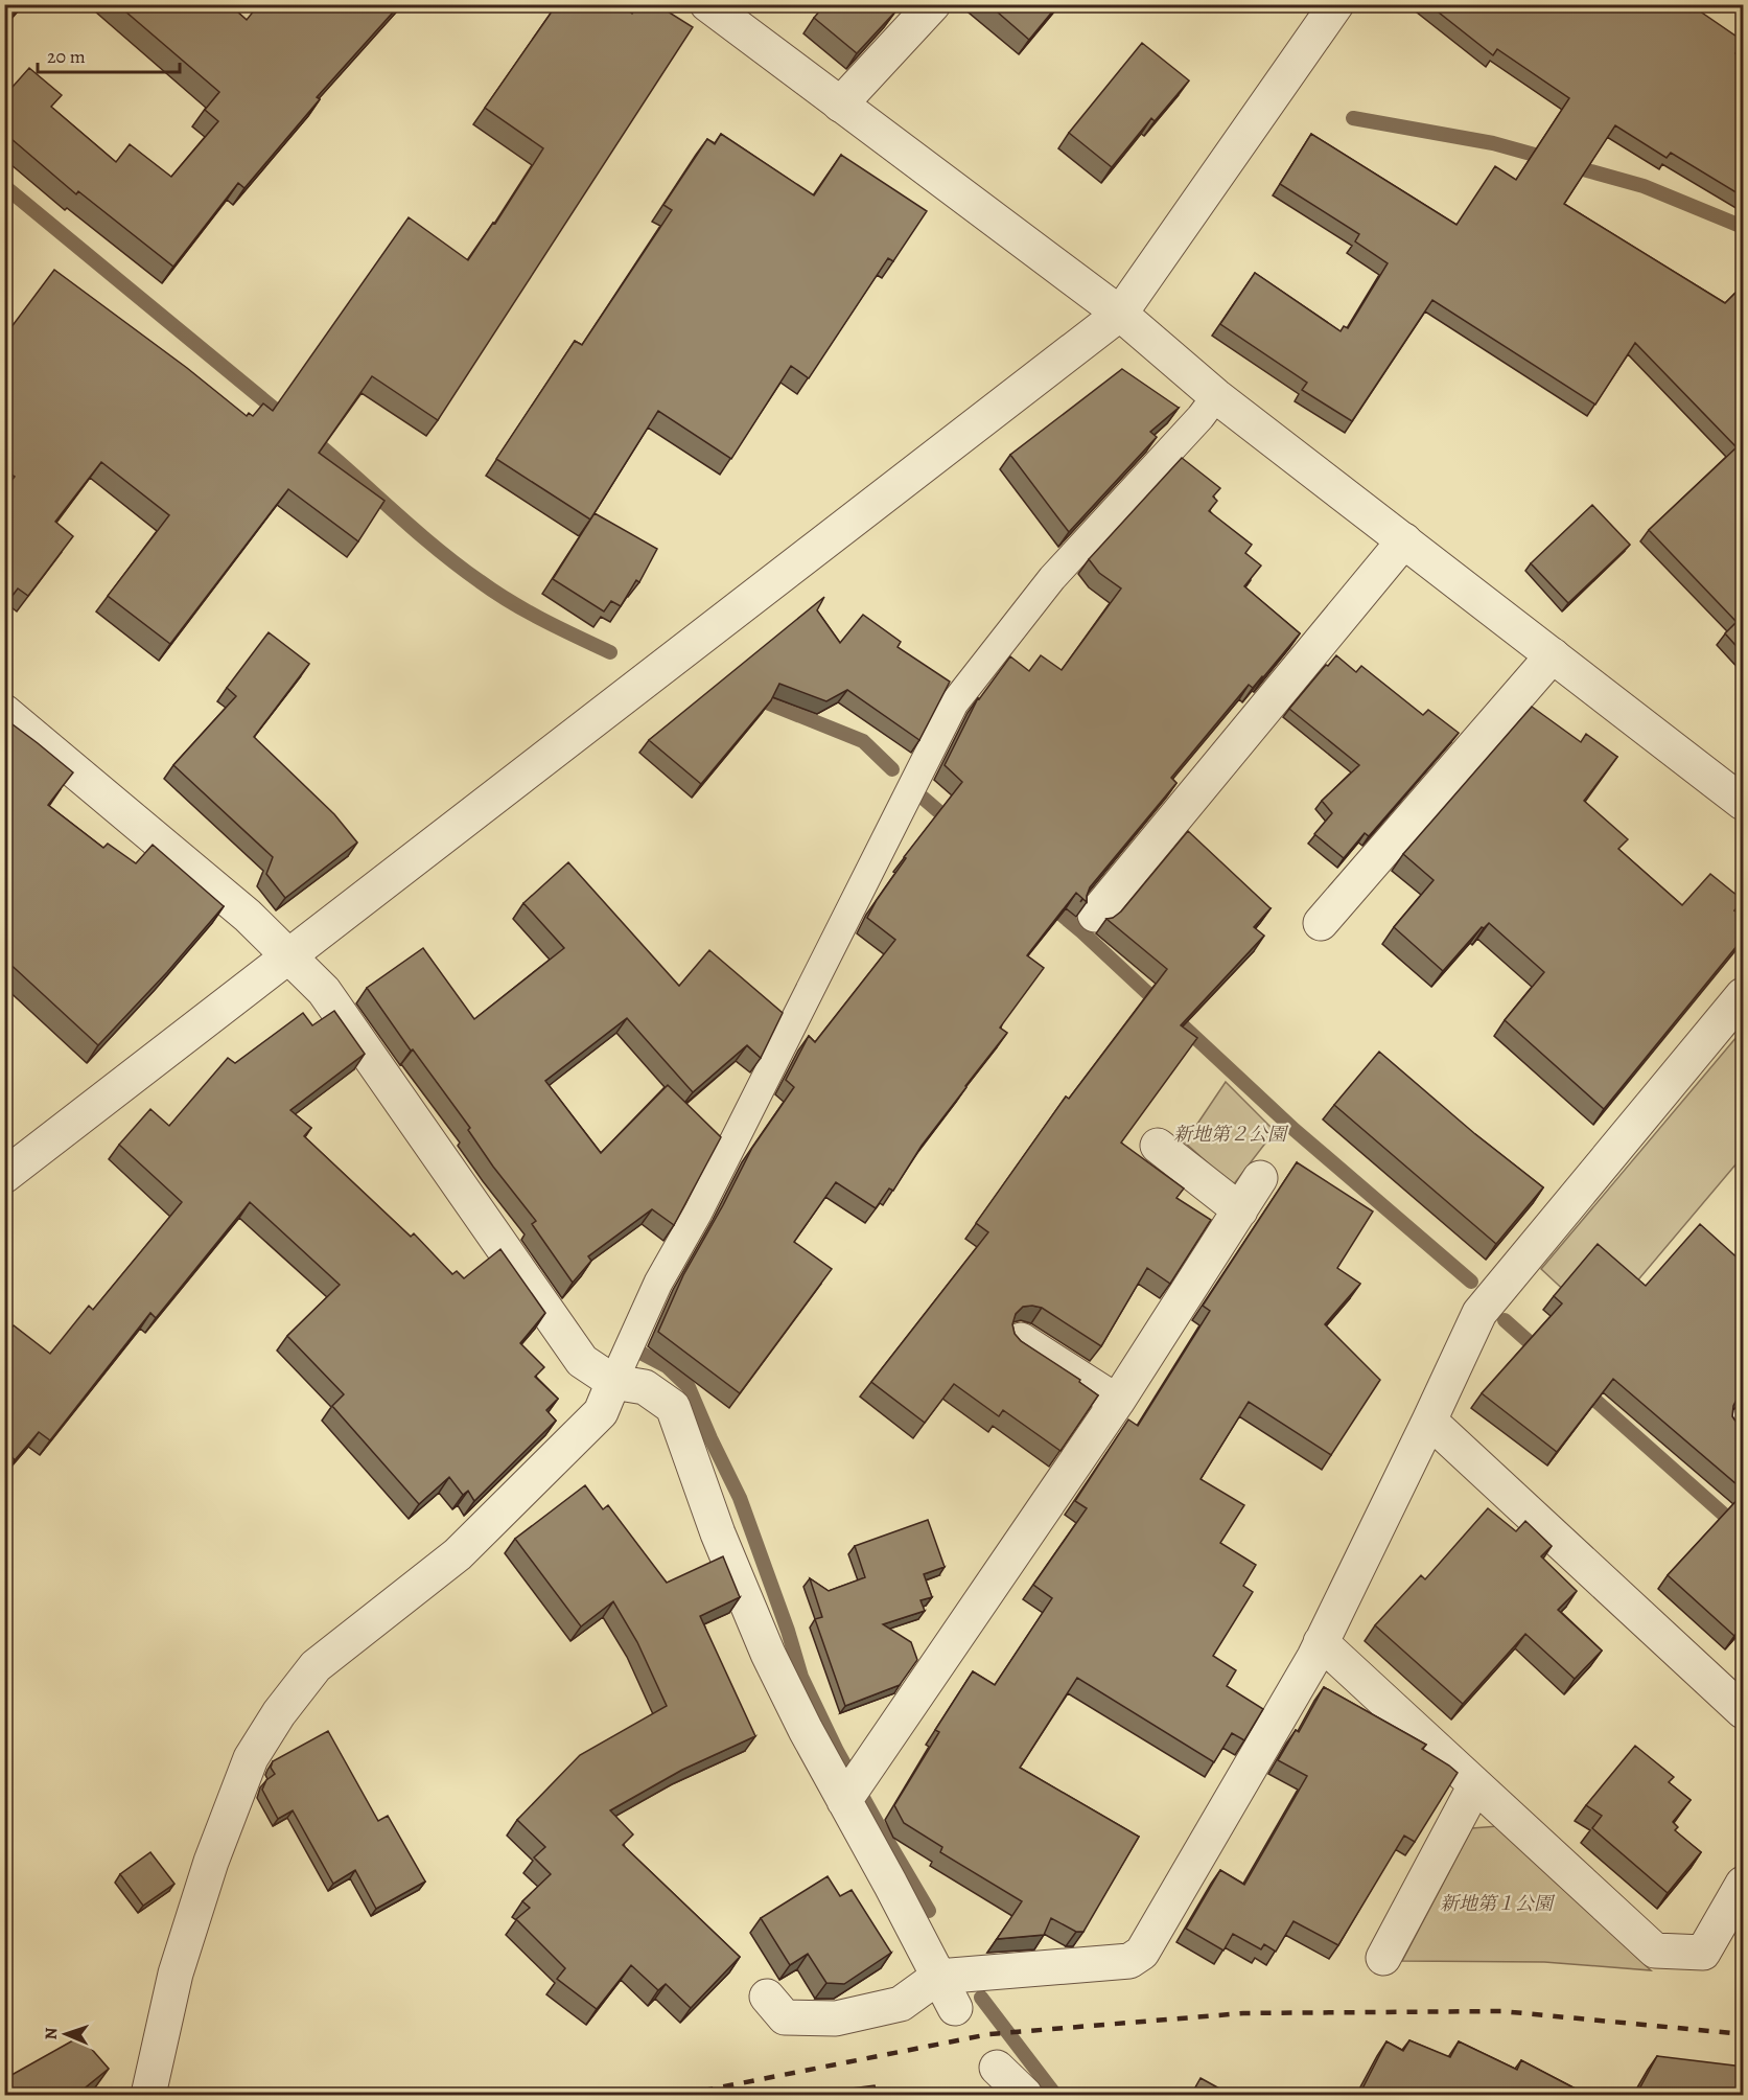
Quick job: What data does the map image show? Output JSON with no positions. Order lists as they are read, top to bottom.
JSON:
{
  "parks": ["新地第２公園", "新地第１公園"],
  "scale_bar": "20 m",
  "north": "left"
}
